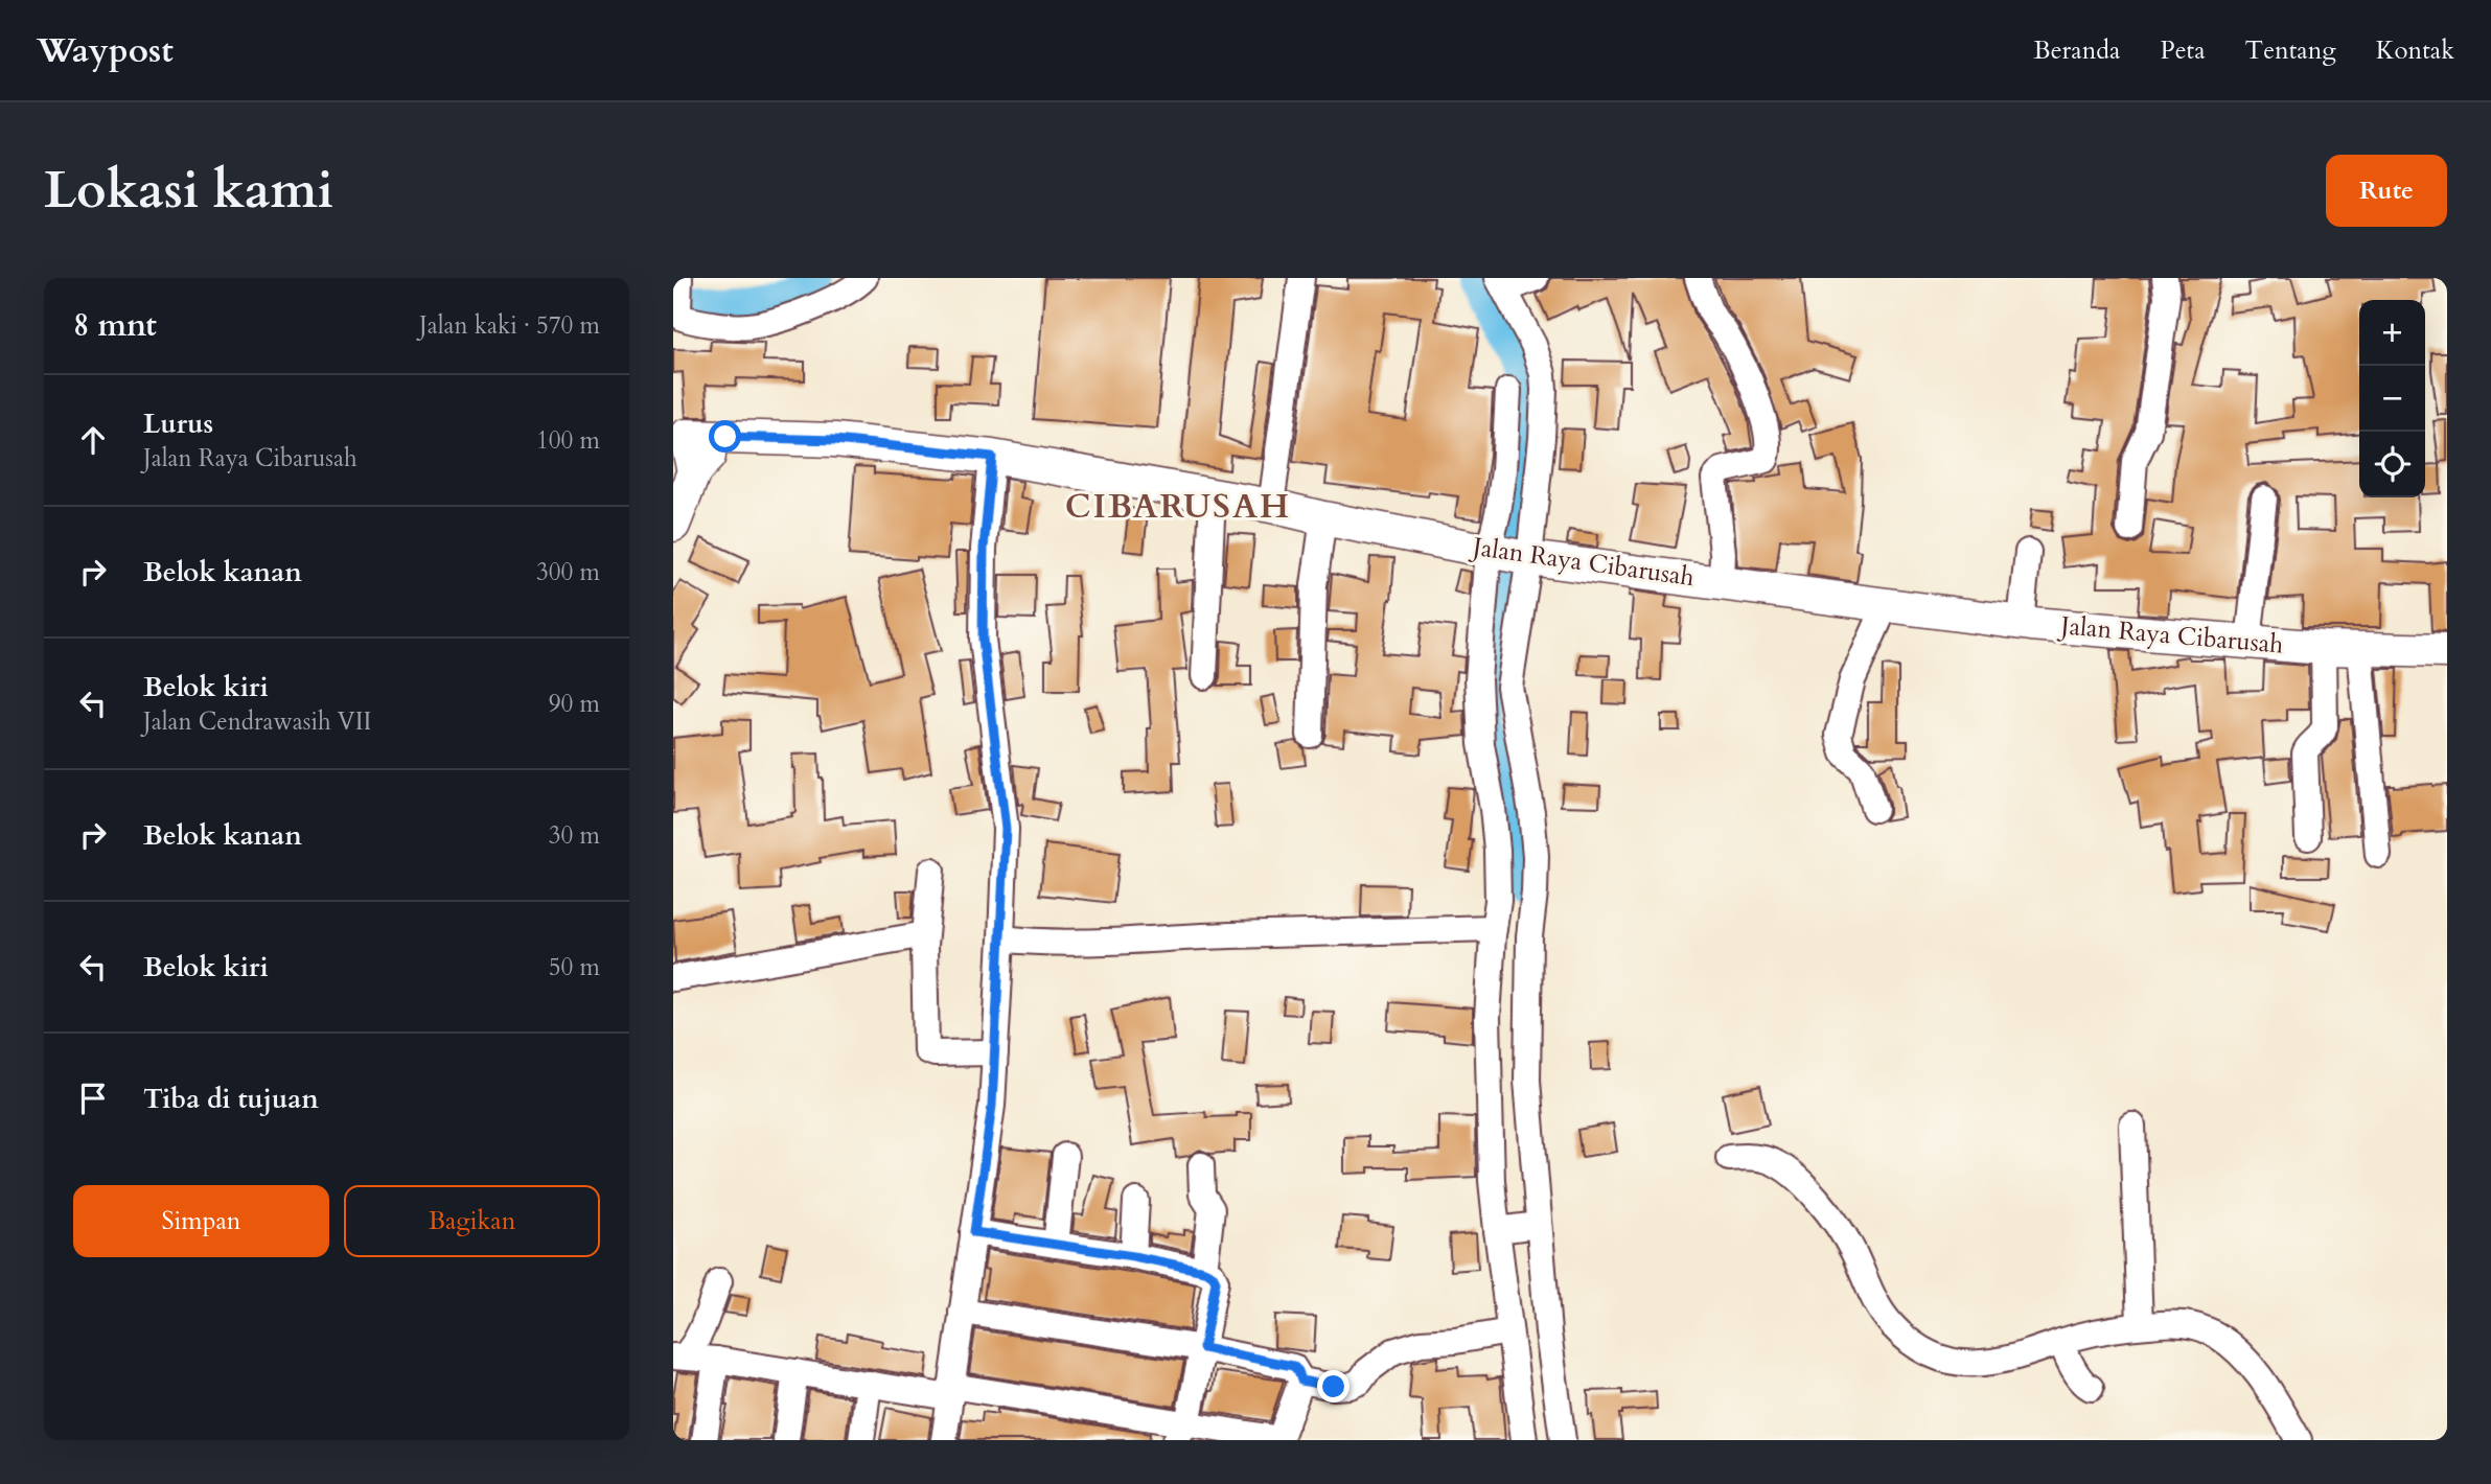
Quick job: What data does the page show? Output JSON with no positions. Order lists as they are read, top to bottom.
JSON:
{
  "streets": {
    "main road": ["Jalan Raya Cibarusah"]
  },
  "districts": ["CIBARUSAH"],
  "page": {
    "header": "Waypost",
    "nav": [
      "Beranda",
      "Peta",
      "Tentang",
      "Kontak"
    ],
    "buttons": [
      "Rute",
      ["Simpan", "Bagikan"]
    ],
    "title": "Lokasi kami",
    "heading": ["8 mnt", "Jalan kaki · 570 m"],
    "map_buttons": ["+", "−"],
    "list": [
      ["Lurus", "Jalan Raya Cibarusah", "100 m"],
      ["Belok kanan", "300 m"],
      ["Belok kiri", "Jalan Cendrawasih VII", "90 m"],
      ["Belok kanan", "30 m"],
      ["Belok kiri", "50 m"],
      "Tiba di tujuan"
    ]
  }
}
